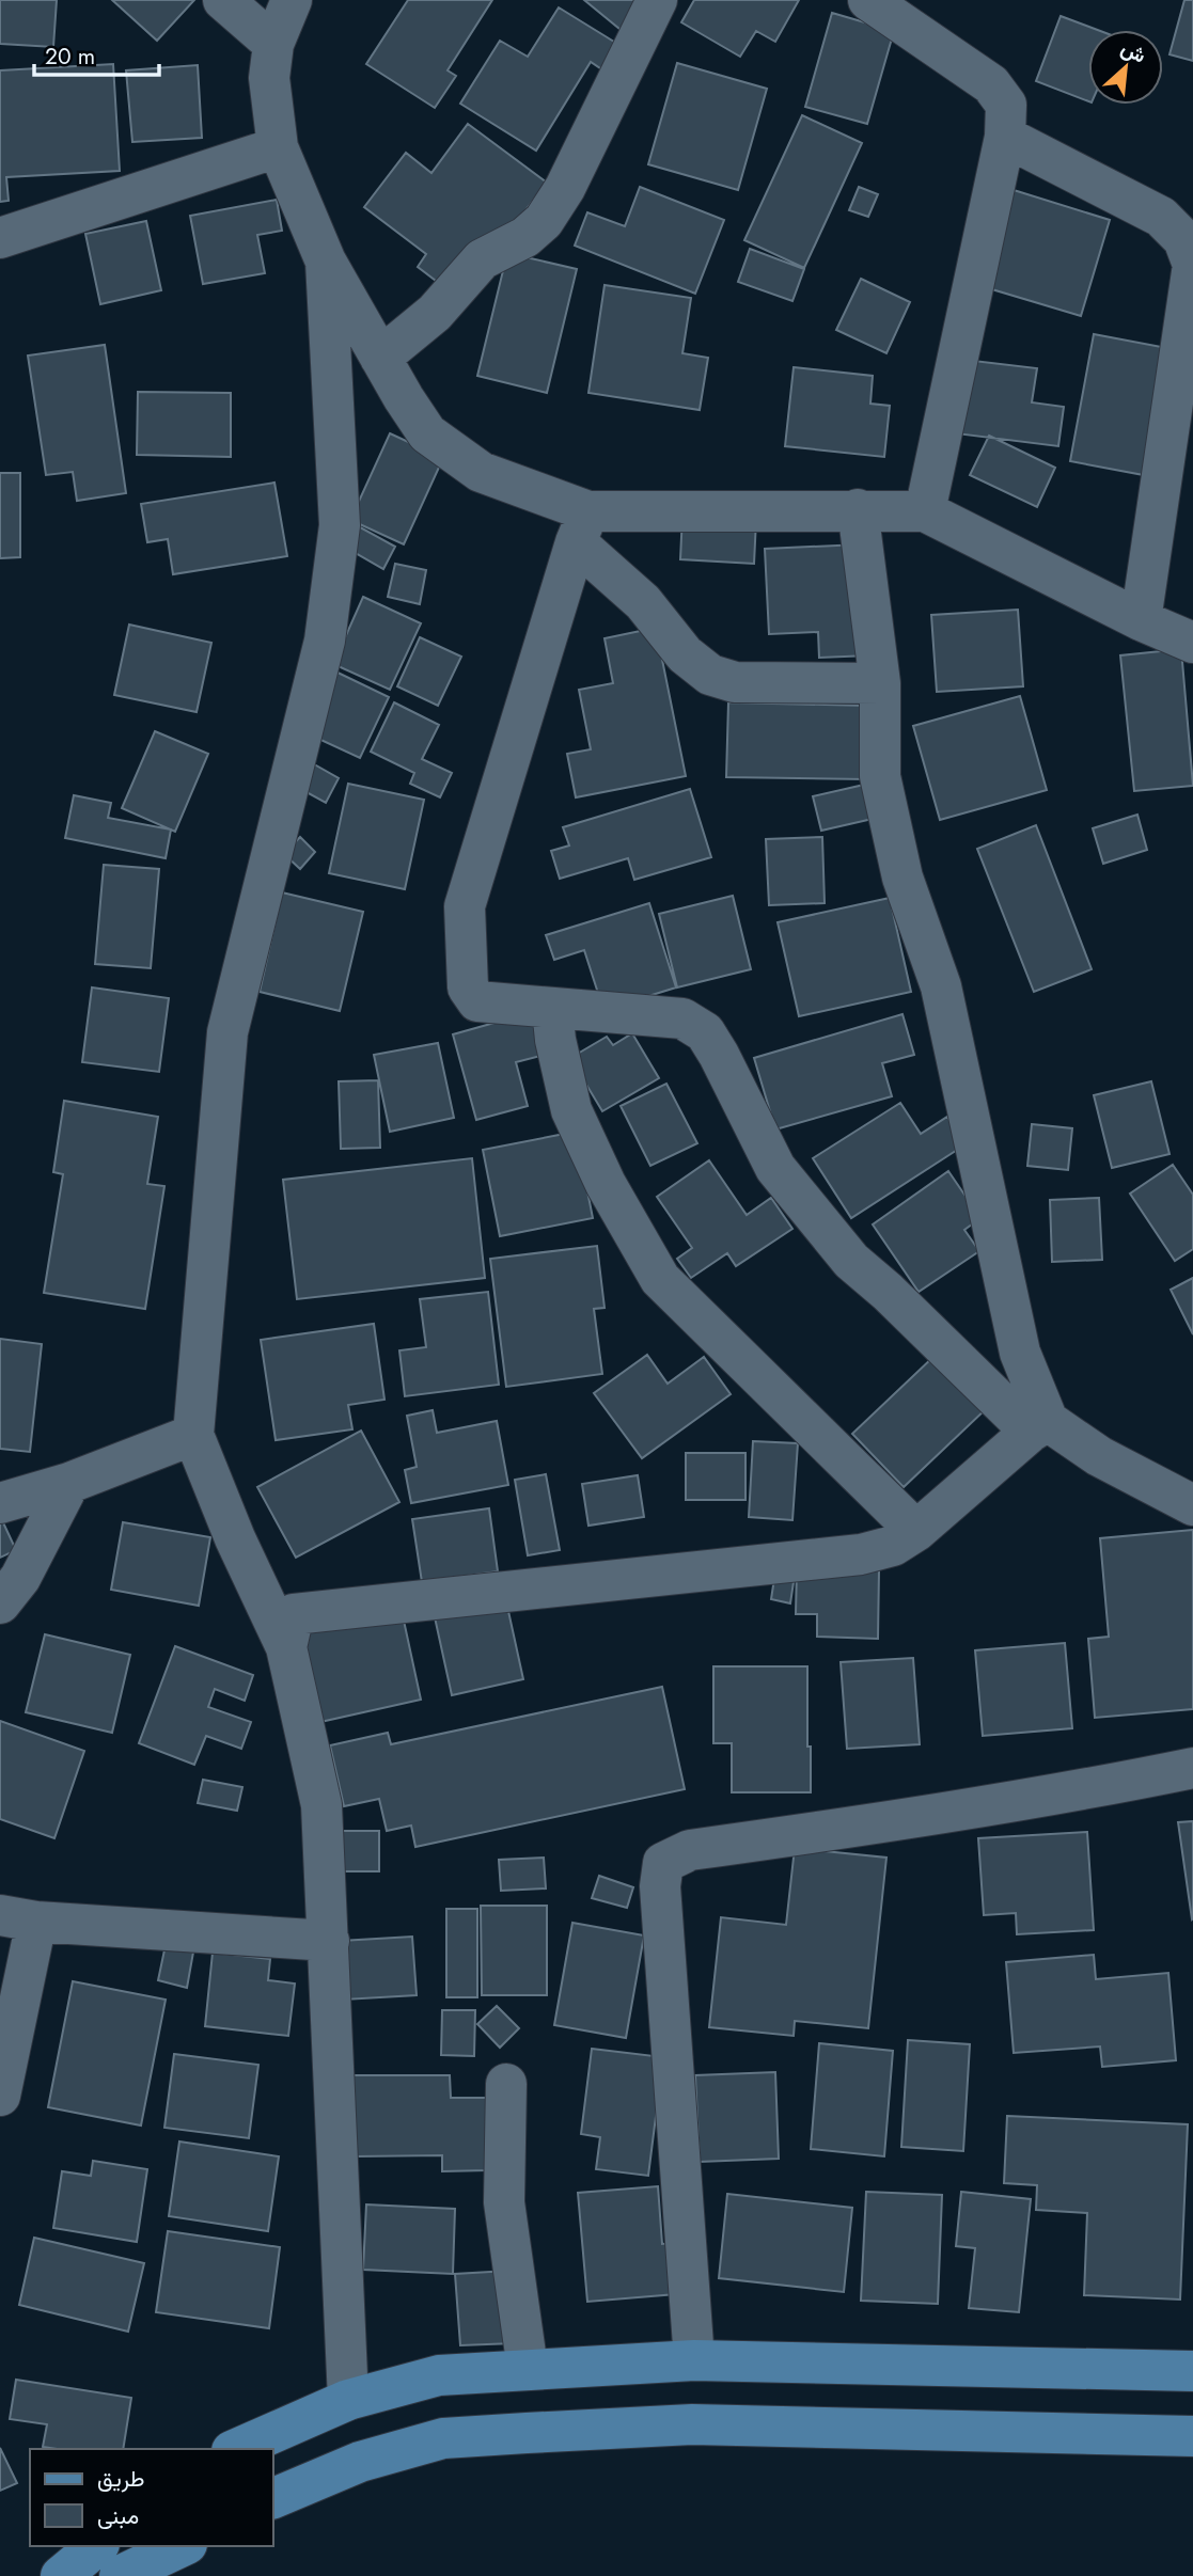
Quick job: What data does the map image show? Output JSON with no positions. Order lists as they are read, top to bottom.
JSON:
{
  "legend": ["طريق", "مبنى"],
  "scale_bar": "20 m",
  "north": "top right"
}
